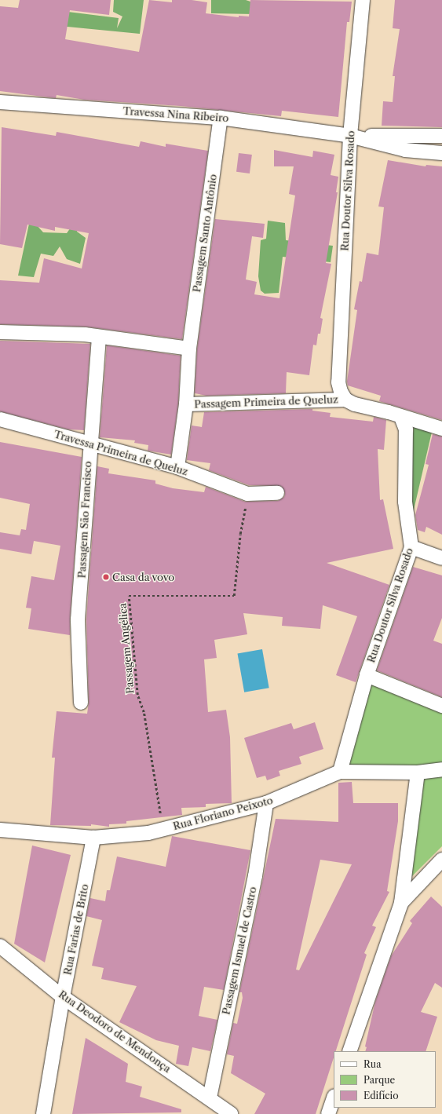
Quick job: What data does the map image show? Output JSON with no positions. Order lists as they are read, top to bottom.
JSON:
{
  "streets": {
    "street": [
      "Travessa Nina Ribeiro",
      "Rua Doutor Silva Rosado",
      "Passagem Santo Antônio",
      "Passagem Primeira de Queluz",
      "Travessa Primeira de Queluz",
      "Passagem São Francisco",
      "Rua Floriano Peixoto",
      "Rua Farias de Brito",
      "Passagem Ismael de Castro",
      "Rua Deodoro de Mendonça"
    ],
    "path": ["Passagem Angélica"]
  },
  "crossings": [
    ["Travessa Nina Ribeiro", "Rua Doutor Silva Rosado"],
    ["Travessa Nina Ribeiro", "Passagem Santo Antônio"],
    ["Rua Doutor Silva Rosado", "Passagem Primeira de Queluz"],
    ["Rua Doutor Silva Rosado", "Rua Floriano Peixoto"],
    ["Passagem Santo Antônio", "Passagem Primeira de Queluz"],
    ["Passagem Santo Antônio", "Travessa Primeira de Queluz"],
    ["Travessa Primeira de Queluz", "Passagem São Francisco"],
    ["Travessa Primeira de Queluz", "Passagem Angélica"],
    ["Passagem Angélica", "Rua Floriano Peixoto"],
    ["Rua Floriano Peixoto", "Rua Farias de Brito"],
    ["Rua Floriano Peixoto", "Passagem Ismael de Castro"],
    ["Rua Farias de Brito", "Rua Deodoro de Mendonça"],
    ["Passagem Ismael de Castro", "Rua Deodoro de Mendonça"]
  ],
  "places": ["Casa da vovo"],
  "legend": ["Rua", "Parque", "Edifício"]
}
